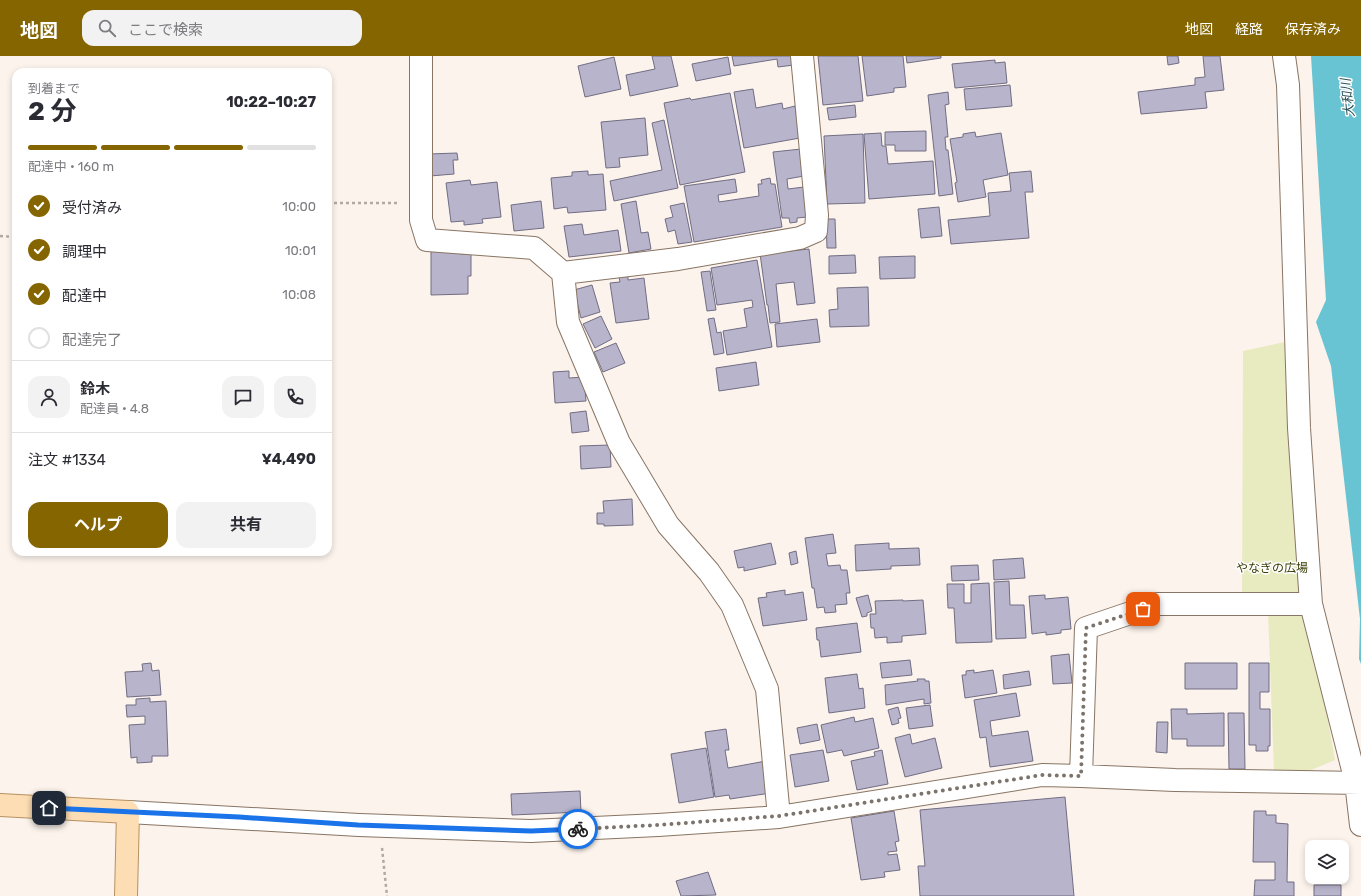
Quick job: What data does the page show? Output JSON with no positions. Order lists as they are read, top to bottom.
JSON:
{
  "water": ["大和川"],
  "parks": ["やなぎの広場"],
  "page": {
    "header": "地図",
    "search": "ここで検索",
    "nav": ["地図", "経路", "保存済み"],
    "heading": ["2 分", "到着まで", "10:22–10:27"],
    "panel": [
      "鈴木",
      "配達員 · 4.8",
      "注文 #1334",
      "¥4,490"
    ],
    "bar": "配達中 · 160 m",
    "list": [
      ["受付済み", "10:00"],
      ["調理中", "10:01"],
      ["配達中", "10:08"],
      "配達完了"
    ],
    "buttons": ["ヘルプ", "共有"]
  }
}
